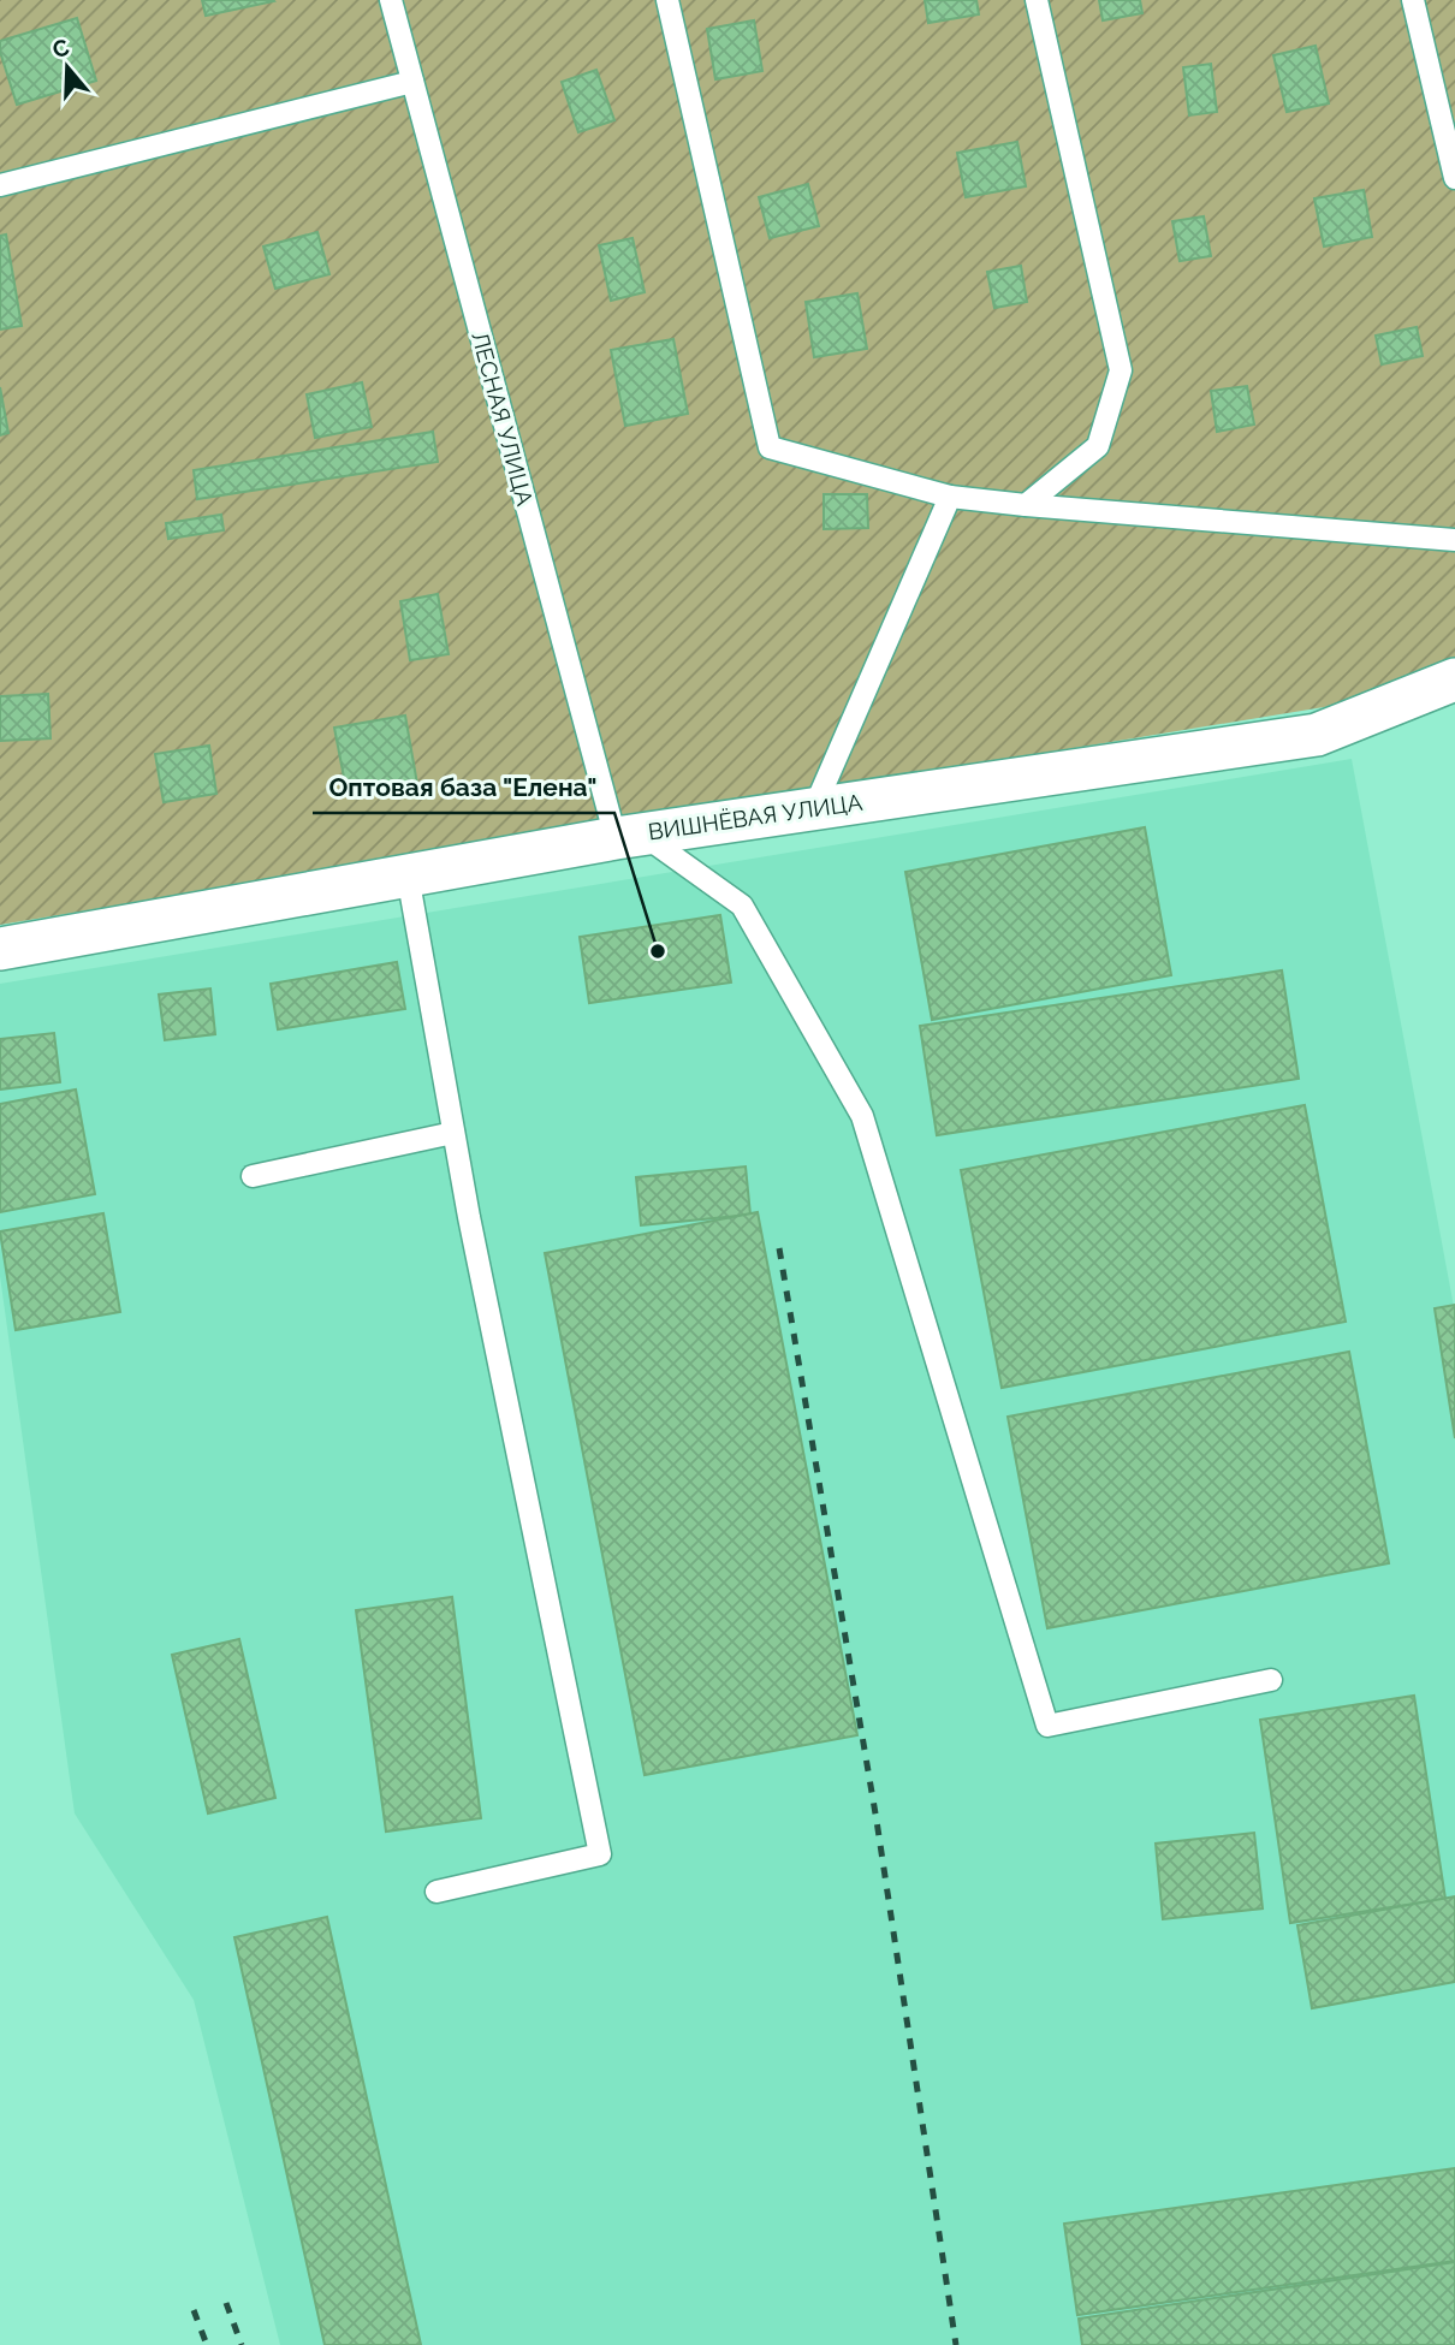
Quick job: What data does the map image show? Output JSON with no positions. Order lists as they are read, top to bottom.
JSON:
{
  "streets": {
    "street": ["ВИШНЁВАЯ УЛИЦА"],
    "lane": ["ЛЕСНАЯ УЛИЦА"]
  },
  "crossings": [
    ["ЛЕСНАЯ УЛИЦА", "ВИШНЁВАЯ УЛИЦА"]
  ],
  "places": ["Оптовая база \"Елена\""],
  "north": "top"
}
